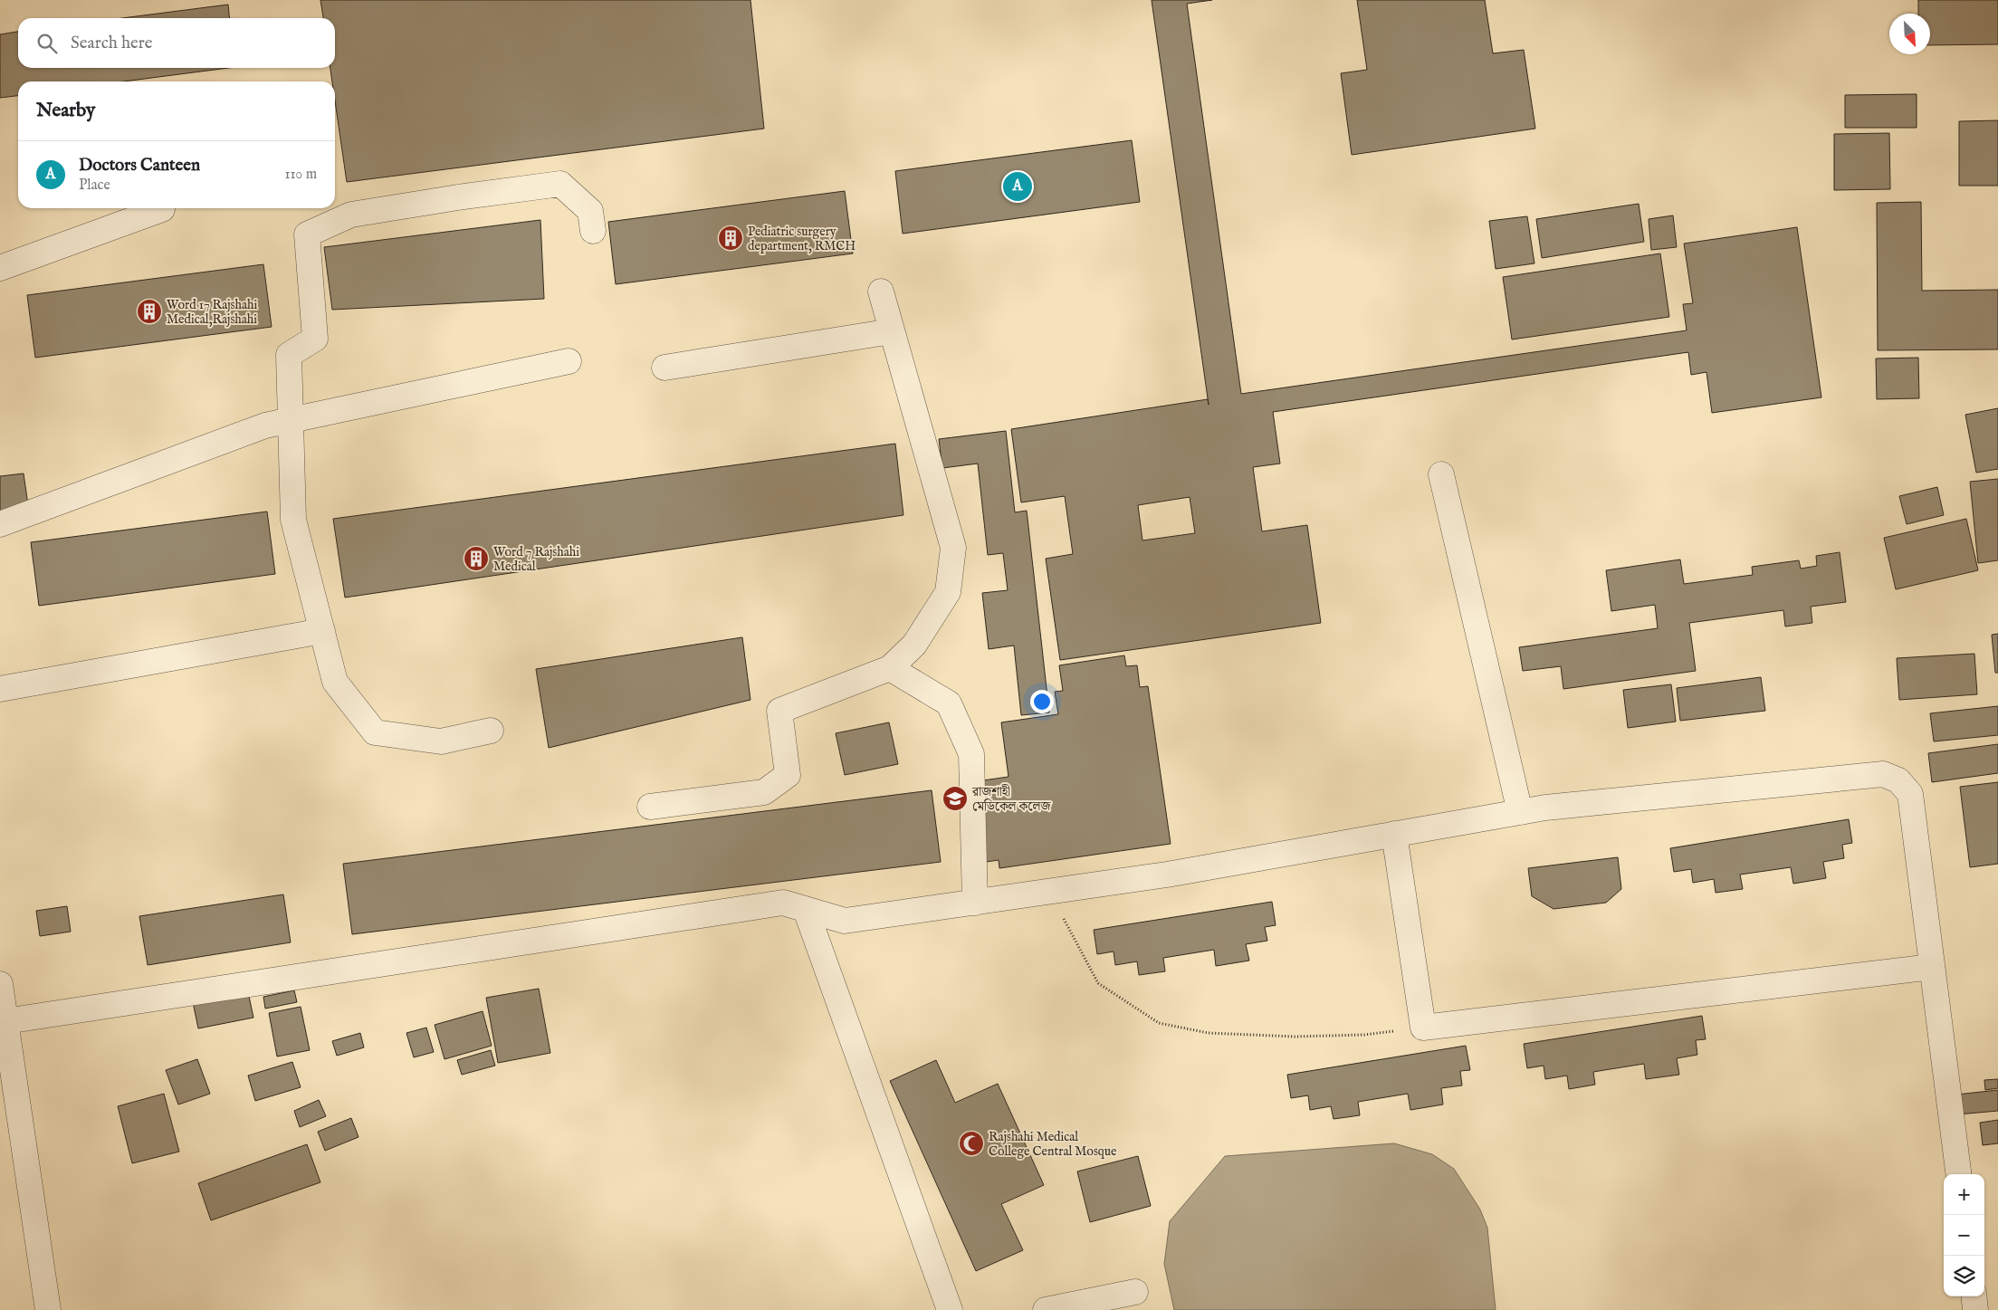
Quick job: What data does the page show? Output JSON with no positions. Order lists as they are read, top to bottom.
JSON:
{
  "places": {
    "building": ["Pediatric surgery department, RMCH", "Word 17 Rajshahi Medical,Rajshahi", "Word 7 Rajshahi Medical"],
    "school or university": ["রাজশাহী মেডিকেল কলেজ"],
    "mosque": ["Rajshahi Medical College Central Mosque"]
  },
  "north": "bottom right",
  "page": {
    "search": "Search here",
    "heading": "Nearby",
    "list": [
      {
        "mark": "A",
        "name": "Doctors Canteen",
        "note": "Place",
        "value": "110 m"
      }
    ],
    "pins": "A",
    "map_buttons": ["+", "−"]
  }
}
